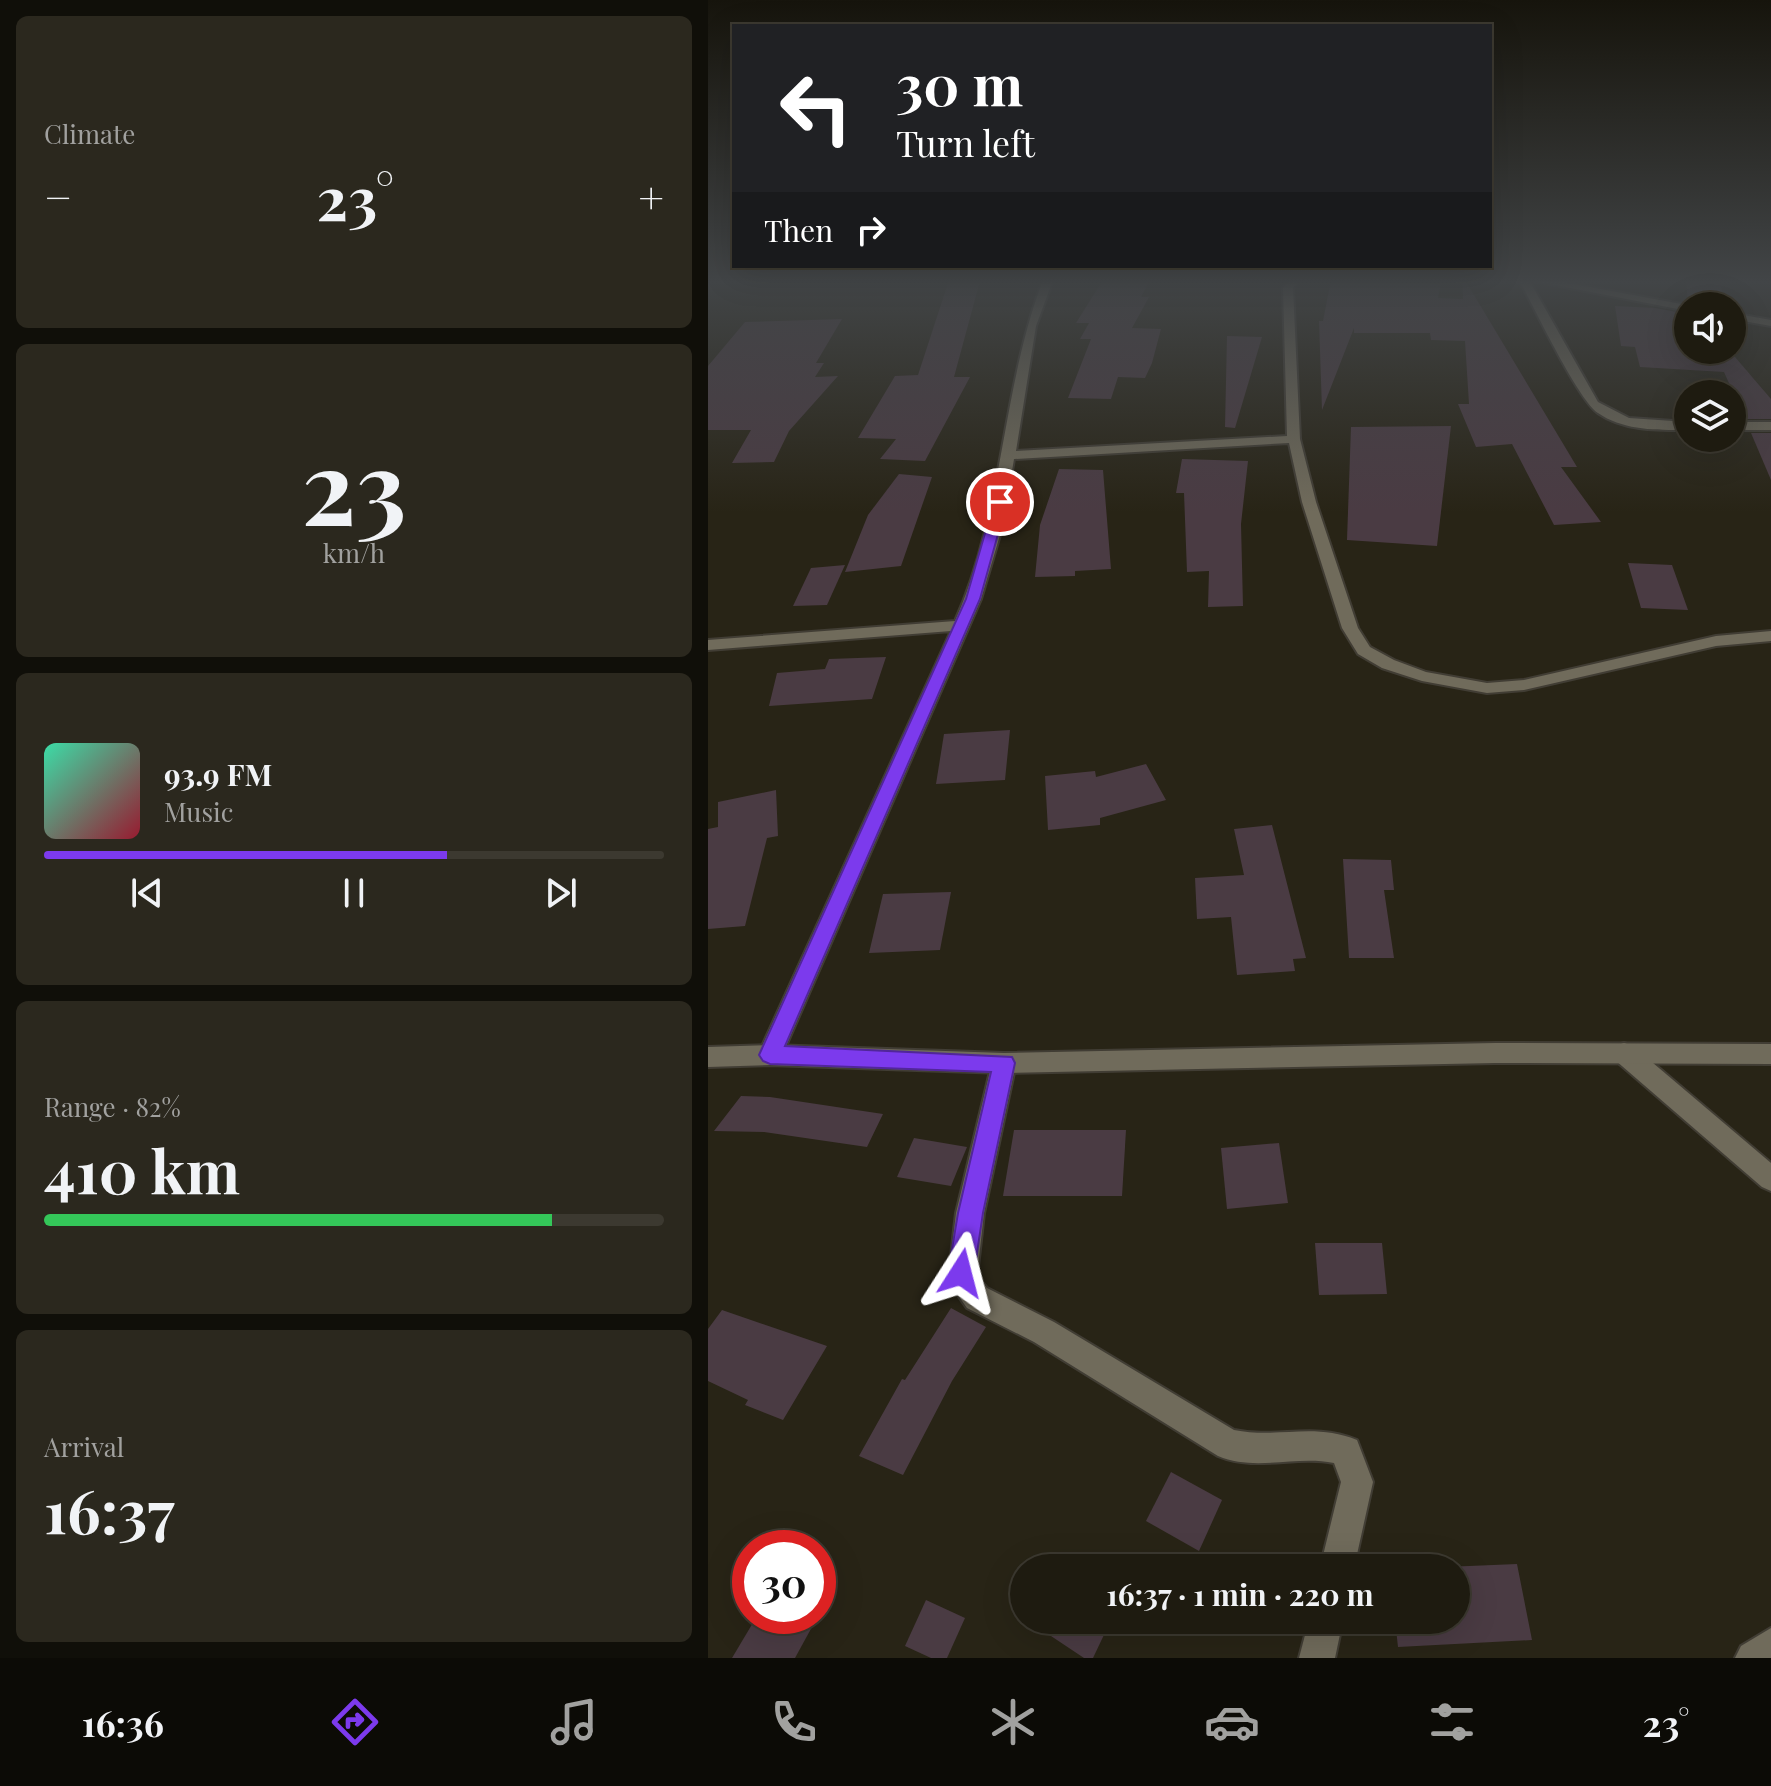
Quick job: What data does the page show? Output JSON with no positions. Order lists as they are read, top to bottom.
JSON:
{
  "page": {
    "tile": [
      "Climate",
      ["23", "km/h"],
      ["Range · 82%", "410 km"],
      ["Arrival", "16:37"]
    ],
    "turn": ["30 m", "Turn left"],
    "heat": ["−", "23°", "+"],
    "then": "Then",
    "song": ["93.9 FM", "Music"],
    "limit": "30",
    "trip": "16:37 · 1 min · 220 m",
    "tabs": ["16:36", "23°"]
  }
}
